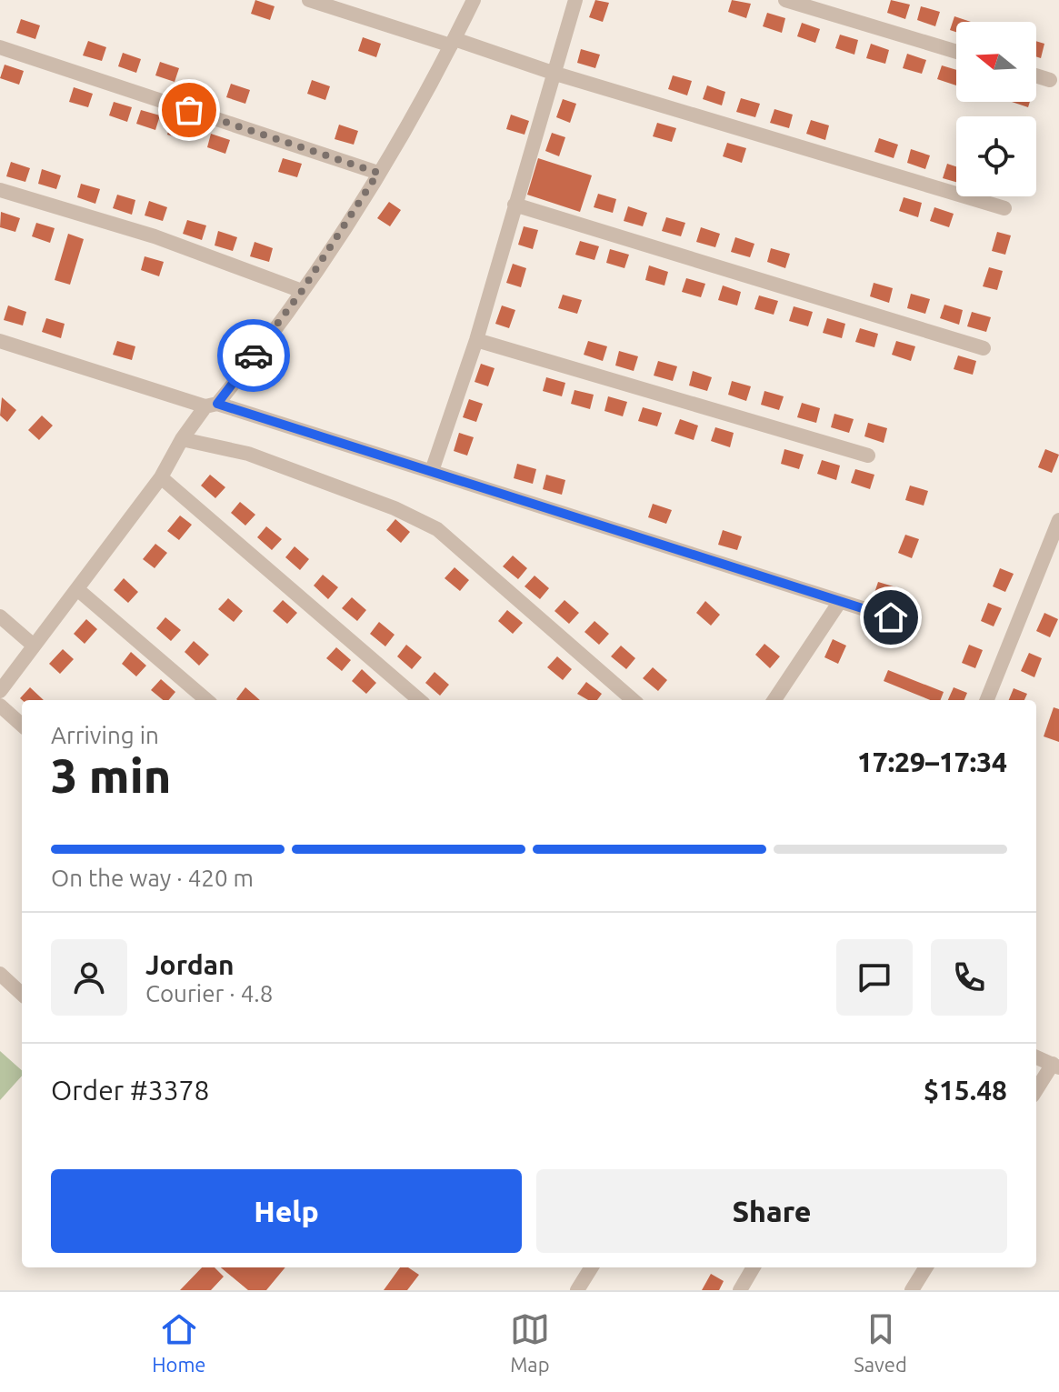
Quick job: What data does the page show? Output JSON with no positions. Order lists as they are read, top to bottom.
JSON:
{
  "north": "left",
  "page": {
    "heading": ["3 min", "Arriving in", "17:29–17:34"],
    "panel": [
      "Jordan",
      "Courier · 4.8",
      "Order #3378",
      "$15.48"
    ],
    "bar": "On the way · 420 m",
    "buttons": ["Help", "Share"],
    "tabs": ["Home", "Map", "Saved"]
  }
}
